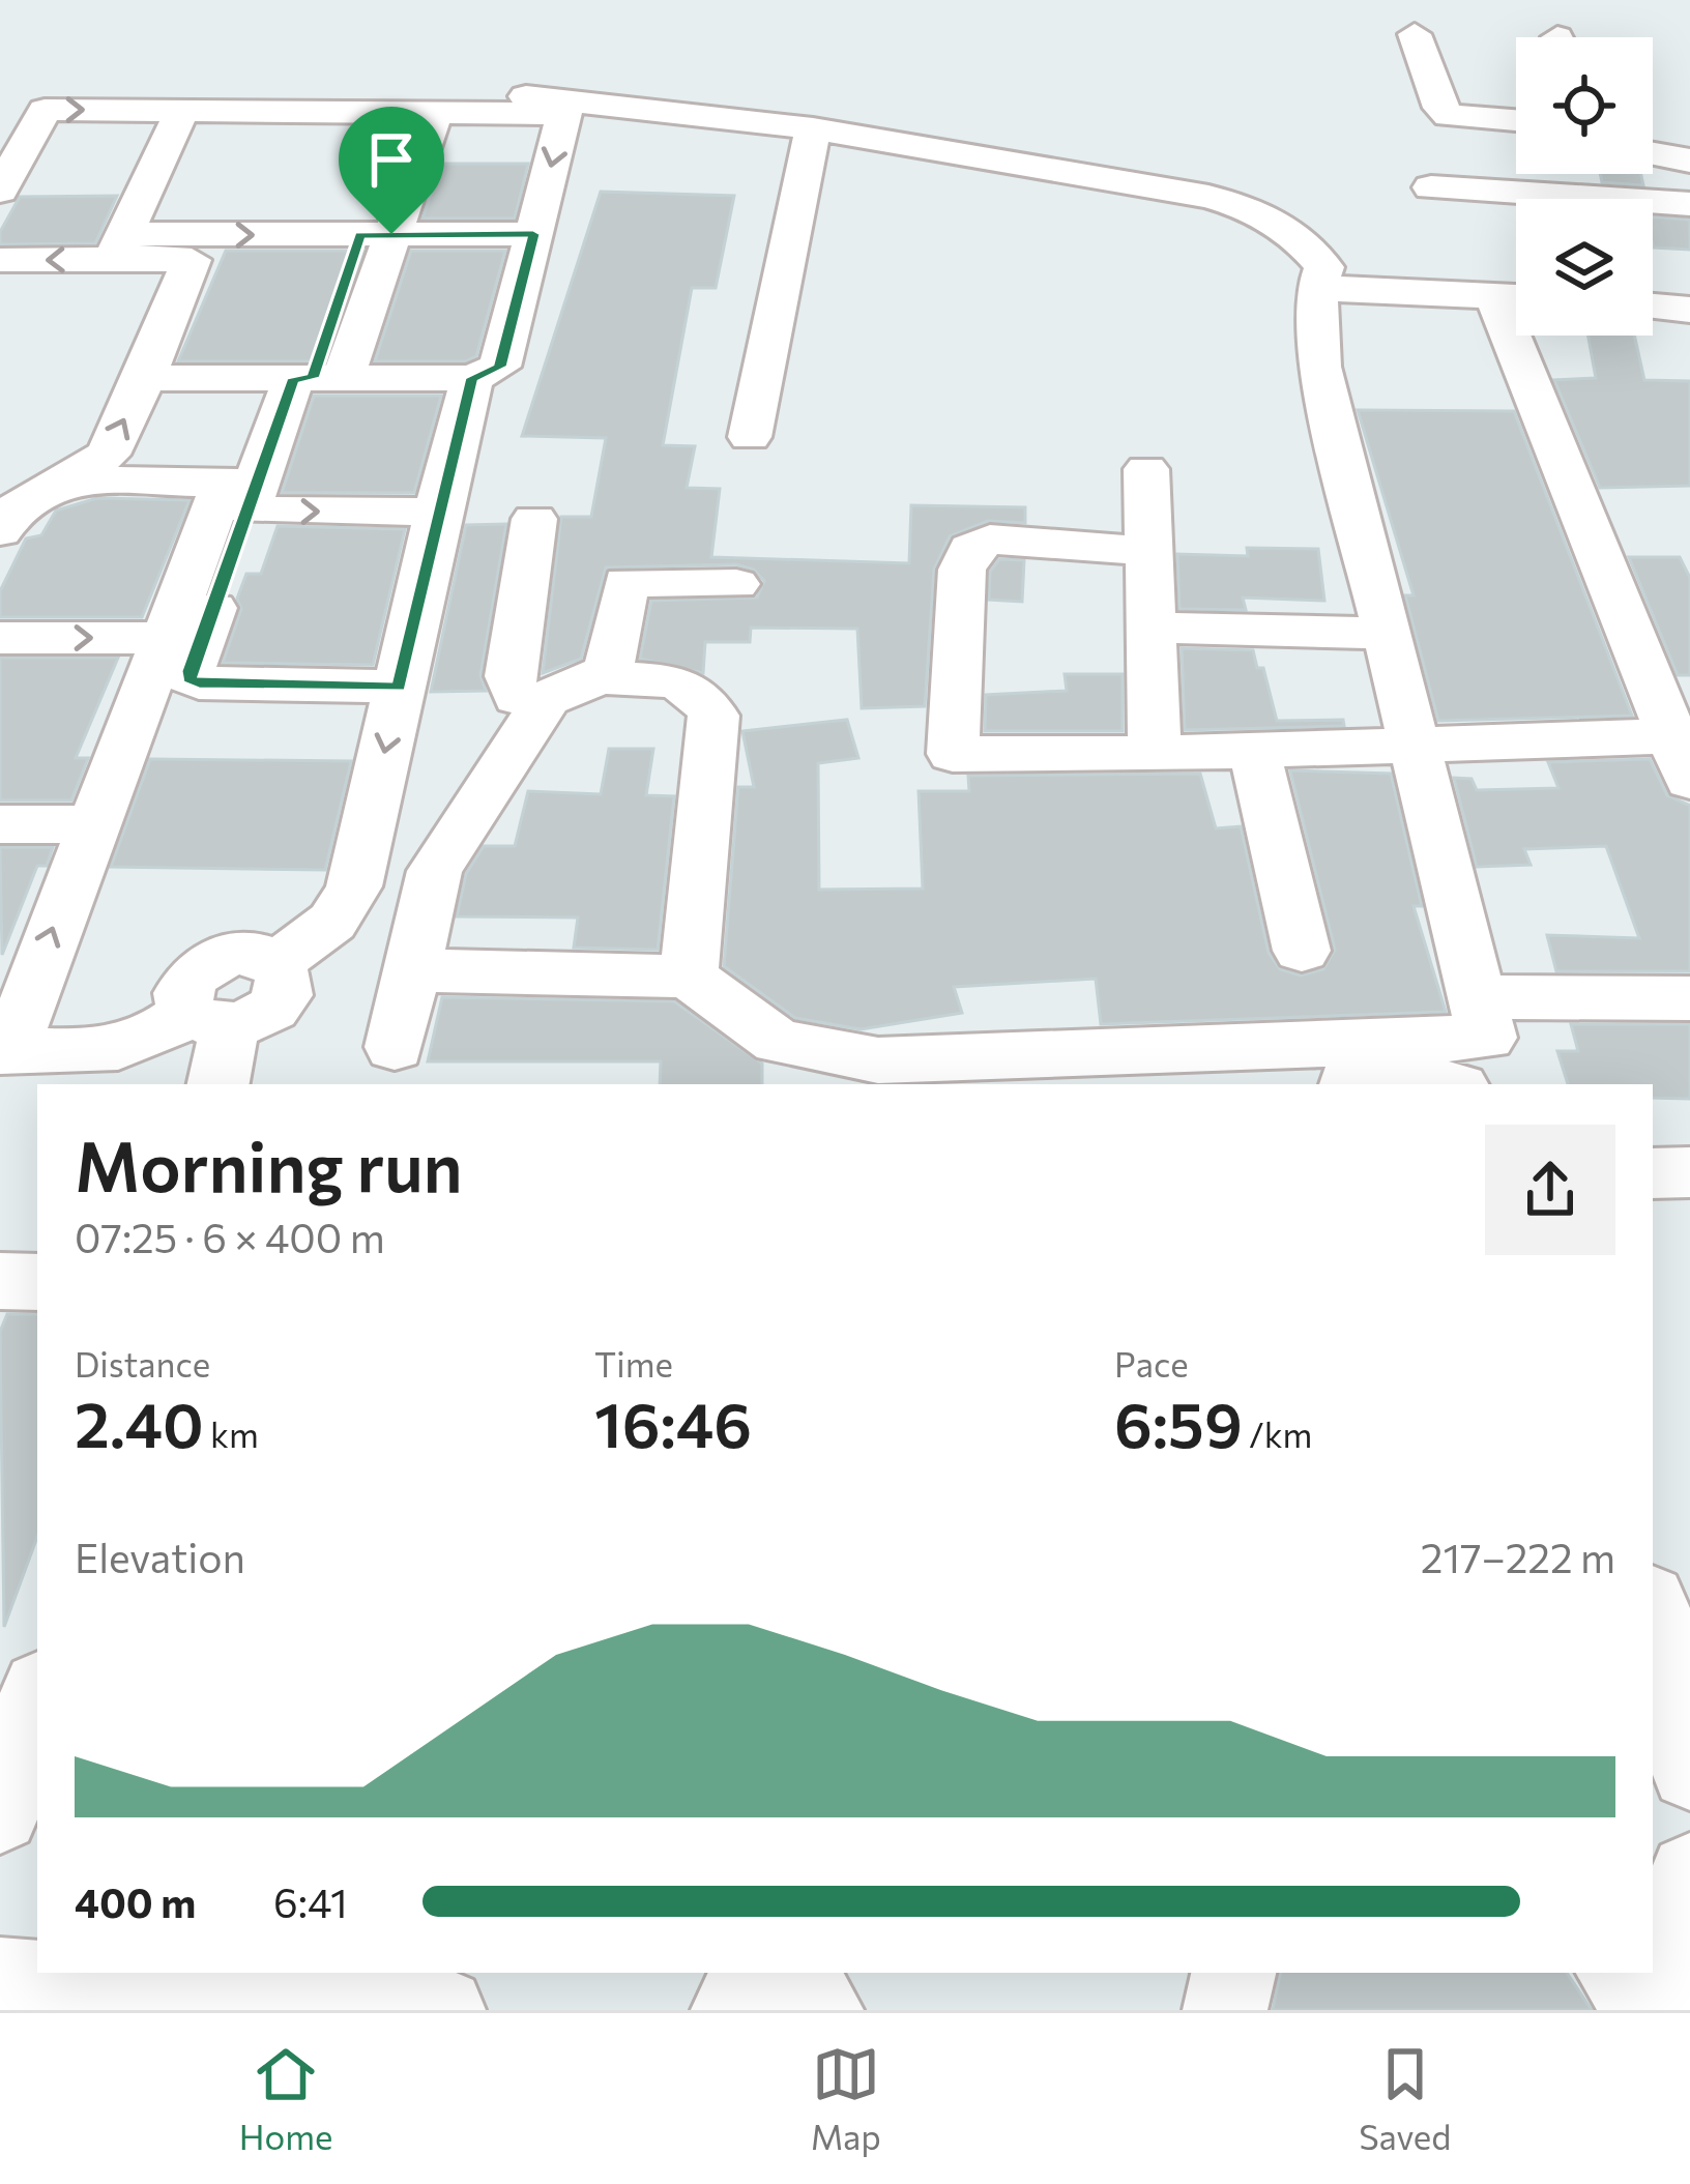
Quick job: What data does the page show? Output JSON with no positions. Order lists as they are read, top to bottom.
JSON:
{
  "page": {
    "heading": ["Morning run", "07:25 · 6 × 400 m"],
    "stats": [
      ["Distance", "2.40 km"],
      ["Time", "16:46"],
      ["Pace", "6:59 /km"]
    ],
    "chart": ["Elevation", "217–222 m"],
    "list": [
      {
        "name": "400 m",
        "note": "6:41"
      }
    ],
    "tabs": ["Home", "Map", "Saved"]
  }
}
